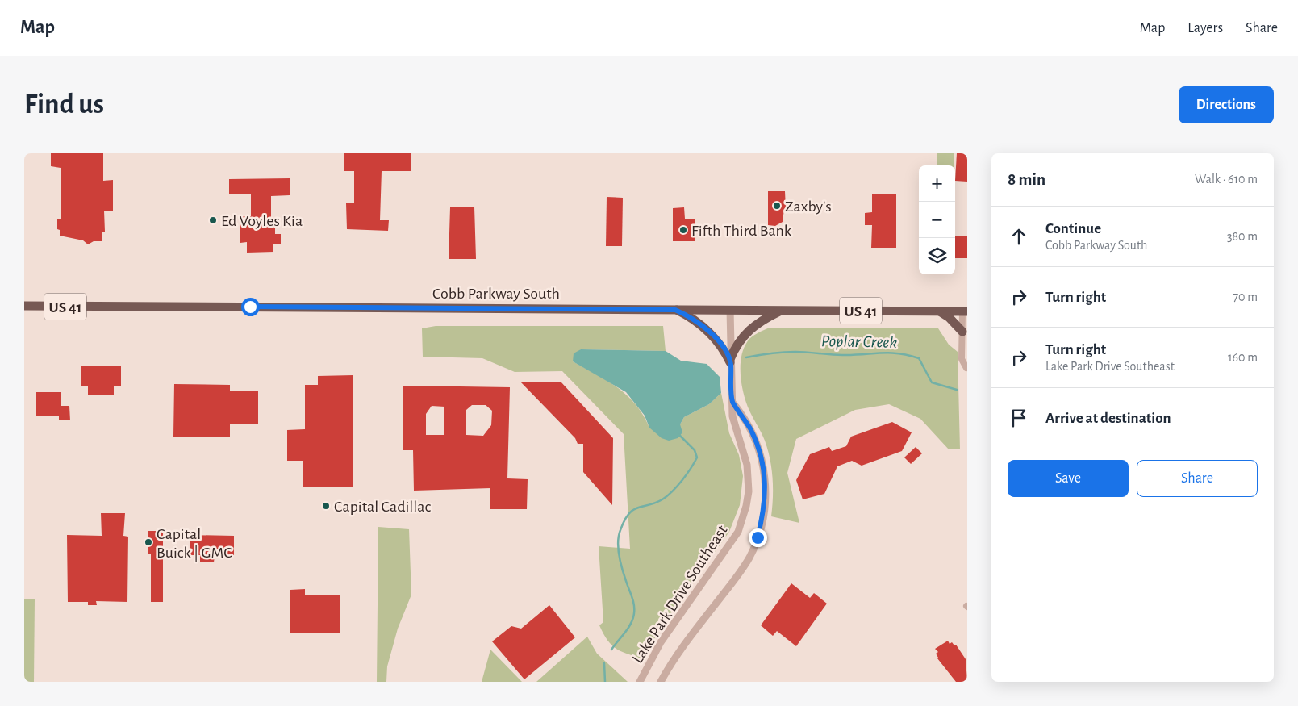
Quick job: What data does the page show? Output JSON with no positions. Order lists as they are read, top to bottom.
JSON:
{
  "streets": {
    "main road": ["Cobb Parkway South", "US 41"],
    "street": ["Lake Park Drive Southeast"]
  },
  "crossings": [
    ["Cobb Parkway South", "Lake Park Drive Southeast"]
  ],
  "water": ["Poplar Creek"],
  "places": [
    "Zaxby's",
    "Ed Voyles Kia",
    "Fifth Third Bank",
    "Capital Cadillac",
    "Capital Buick | GMC"
  ],
  "page": {
    "header": "Map",
    "nav": ["Map", "Layers", "Share"],
    "buttons": [
      "Directions",
      ["Save", "Share"]
    ],
    "title": "Find us",
    "heading": ["8 min", "Walk · 610 m"],
    "map_buttons": ["+", "−"],
    "list": [
      ["Continue", "Cobb Parkway South", "380 m"],
      ["Turn right", "70 m"],
      ["Turn right", "Lake Park Drive Southeast", "160 m"],
      "Arrive at destination"
    ]
  }
}
